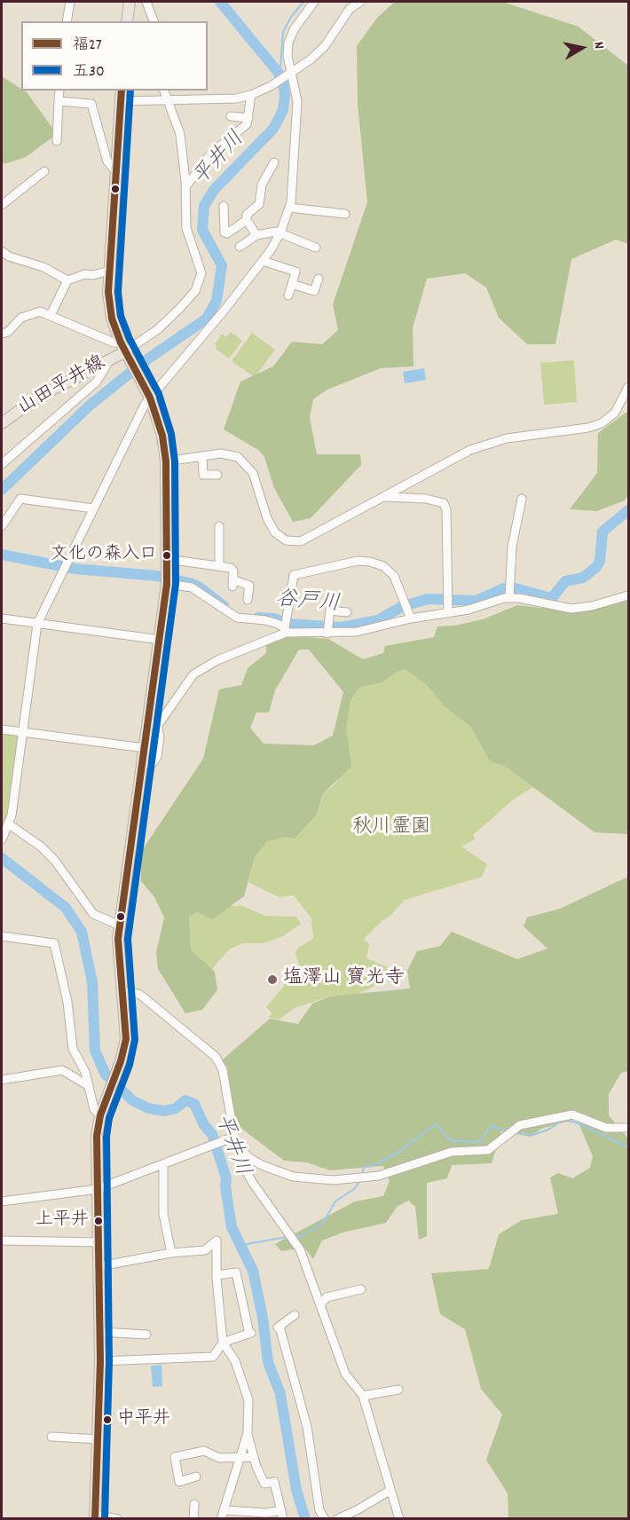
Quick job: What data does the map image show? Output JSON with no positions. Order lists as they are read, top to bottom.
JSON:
{
  "streets": {
    "main road": ["山田平井線"]
  },
  "water": ["平井川", "谷戸川"],
  "parks": ["秋川霊園"],
  "places": [
    "文化の森入口",
    "塩澤山 寶光寺",
    "上平井",
    "中平井"
  ],
  "lines": ["transit line 福27", "transit line 五30"],
  "legend": ["福27", "五30"],
  "north": "right"
}
